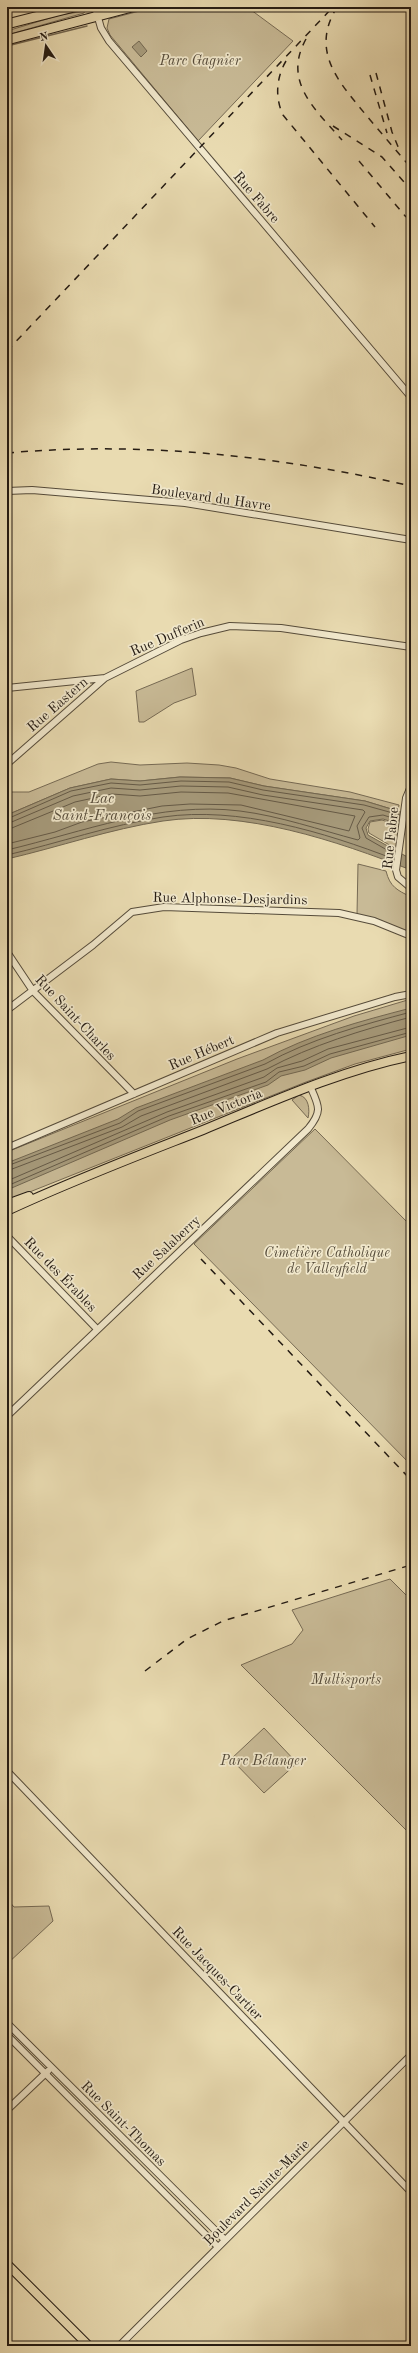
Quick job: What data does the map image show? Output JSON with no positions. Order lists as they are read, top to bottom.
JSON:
{
  "streets": {
    "main road": ["Rue Victoria"],
    "street": [
      "Rue Fabre",
      "Boulevard du Havre",
      "Rue Dufferin",
      "Rue Eastern",
      "Rue Alphonse-Desjardins",
      "Rue Saint-Charles",
      "Rue Hébert",
      "Rue Salaberry",
      "Rue des Érables",
      "Rue Jacques-Cartier",
      "Rue Saint-Thomas",
      "Boulevard Sainte-Marie"
    ]
  },
  "crossings": [
    ["Rue Dufferin", "Rue Eastern"],
    ["Rue Alphonse-Desjardins", "Rue Saint-Charles"],
    ["Rue Saint-Charles", "Rue Hébert"],
    ["Rue Victoria", "Rue Salaberry"],
    ["Rue Salaberry", "Rue des Érables"],
    ["Rue Jacques-Cartier", "Boulevard Sainte-Marie"],
    ["Rue Saint-Thomas", "Boulevard Sainte-Marie"]
  ],
  "water": ["Lac Saint-François"],
  "parks": [
    "Parc Gagnier",
    "Cimetière Catholique de Valleyfield",
    "Multisports",
    "Parc Bélanger"
  ],
  "north": "top"
}
